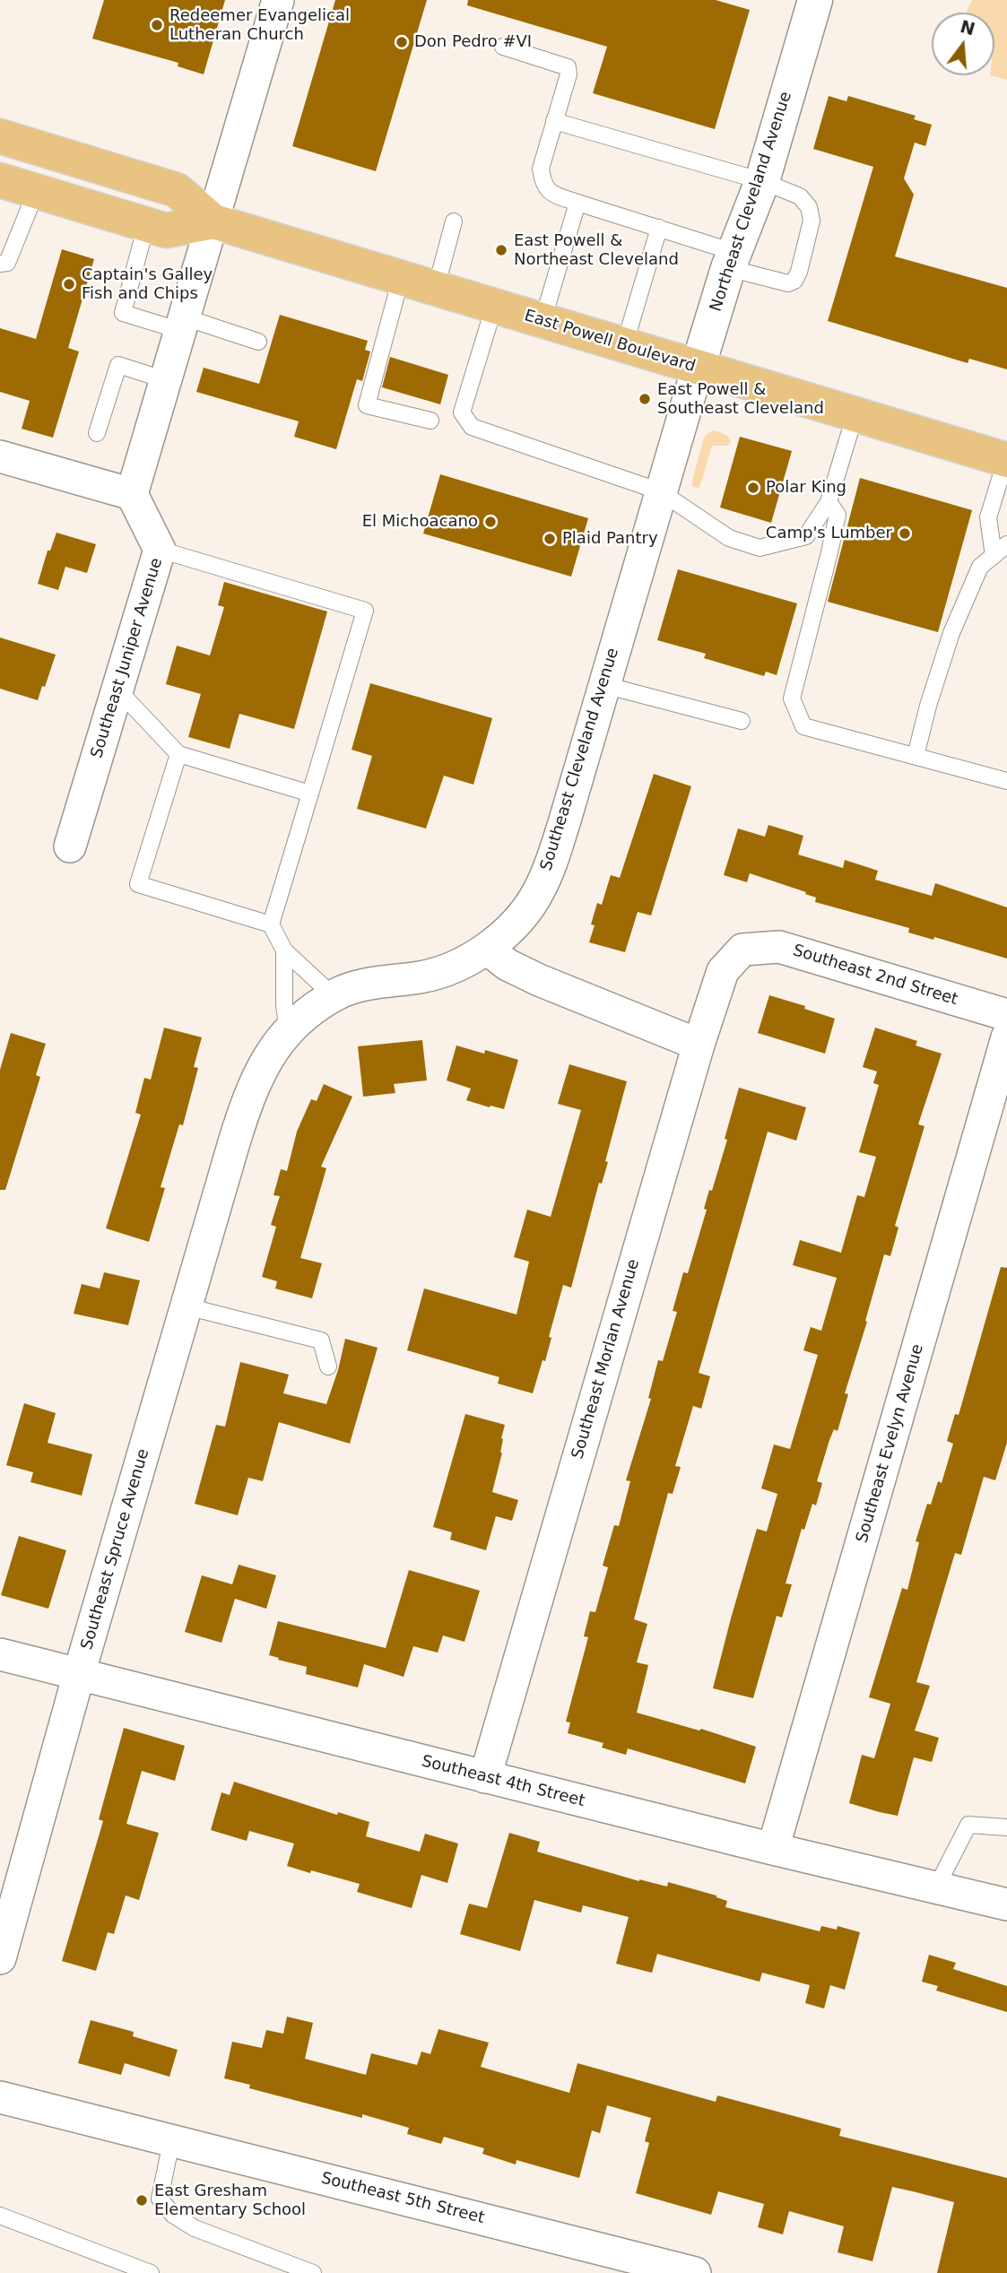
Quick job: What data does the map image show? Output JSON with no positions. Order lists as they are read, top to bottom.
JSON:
{
  "streets": {
    "main road": ["Northeast Cleveland Avenue", "East Powell Boulevard"],
    "street": [
      "Southeast Juniper Avenue",
      "Southeast Cleveland Avenue",
      "Southeast 2nd Street",
      "Southeast Morlan Avenue",
      "Southeast Evelyn Avenue",
      "Southeast Spruce Avenue",
      "Southeast 4th Street",
      "Southeast 5th Street"
    ]
  },
  "crossings": [
    ["Northeast Cleveland Avenue", "East Powell Boulevard"],
    ["Northeast Cleveland Avenue", "Southeast Cleveland Avenue"],
    ["East Powell Boulevard", "Southeast Cleveland Avenue"],
    ["Southeast Cleveland Avenue", "Southeast Spruce Avenue"],
    ["Southeast 2nd Street", "Southeast Morlan Avenue"],
    ["Southeast Morlan Avenue", "Southeast 4th Street"],
    ["Southeast Evelyn Avenue", "Southeast 4th Street"],
    ["Southeast Spruce Avenue", "Southeast 4th Street"]
  ],
  "places": [
    "Redeemer Evangelical Lutheran Church",
    "Don Pedro #VI",
    "East Powell & Northeast Cleveland",
    "Captain's Galley Fish and Chips",
    "East Powell & Southeast Cleveland",
    "Polar King",
    "El Michoacano",
    "Camp's Lumber",
    "Plaid Pantry",
    "East Gresham Elementary School"
  ],
  "north": "top"
}
